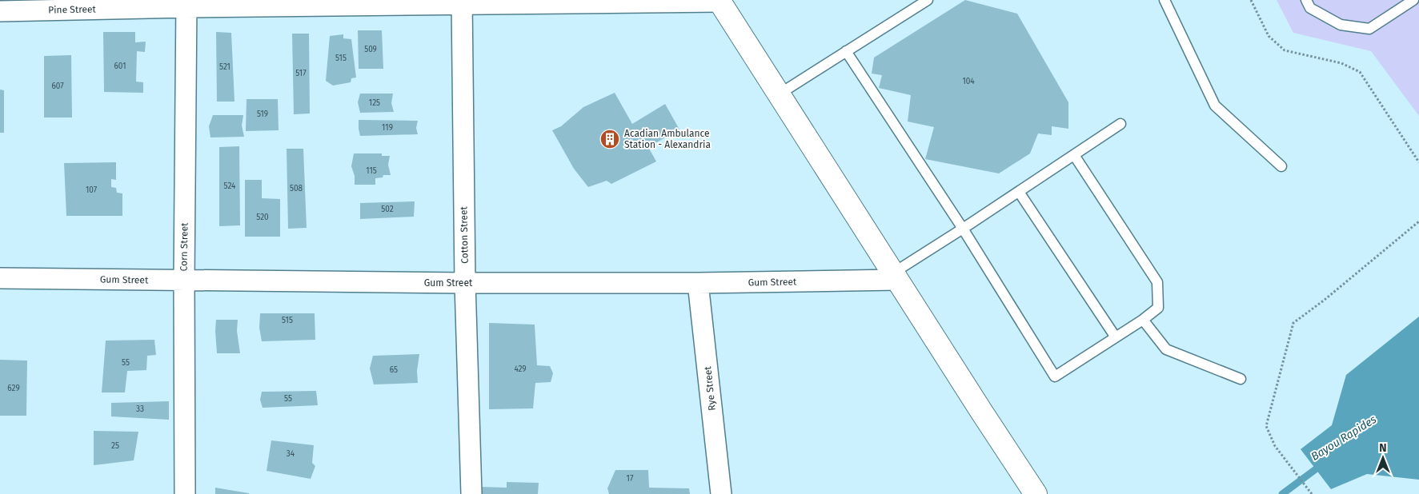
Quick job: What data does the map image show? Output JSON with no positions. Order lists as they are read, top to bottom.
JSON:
{
  "streets": {
    "street": [
      "Pine Street",
      "Cotton Street",
      "Corn Street",
      "Gum Street",
      "Rye Street"
    ]
  },
  "crossings": [
    ["Pine Street", "Cotton Street"],
    ["Pine Street", "Corn Street"],
    ["Cotton Street", "Gum Street"],
    ["Corn Street", "Gum Street"],
    ["Gum Street", "Rye Street"]
  ],
  "water": ["Bayou Rapides"],
  "places": {
    "building": ["Acadian Ambulance Station - Alexandria"]
  },
  "house_numbers": [
    "509",
    "515",
    "601",
    "521",
    "517",
    "104",
    "607",
    "125",
    "519",
    "119",
    "115",
    "524",
    "508",
    "107",
    "502",
    "520",
    "515",
    "55",
    "429",
    "65",
    "629",
    "55",
    "33",
    "25",
    "34",
    "17"
  ],
  "north": "top"
}
